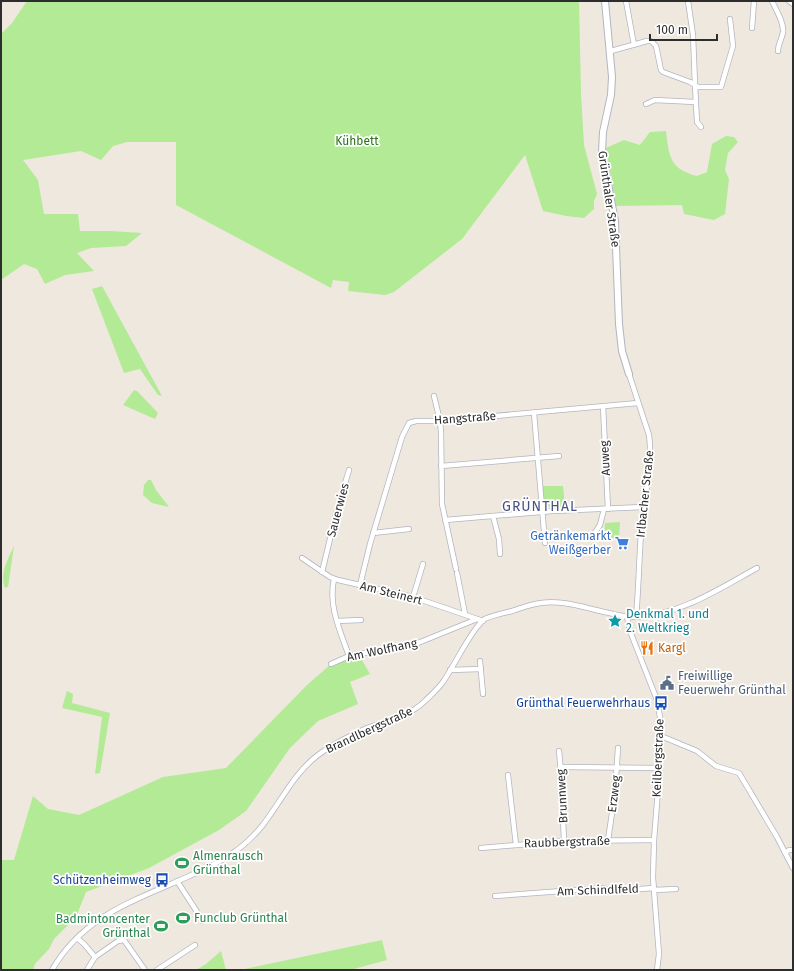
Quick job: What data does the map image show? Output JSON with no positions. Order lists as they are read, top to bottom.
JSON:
{
  "streets": {
    "street": [
      "Grünthaler Straße",
      "Hangstraße",
      "Auweg",
      "Irlbacher Straße",
      "Sauerwies",
      "Am Steinert",
      "Am Wolfhang",
      "Brandlbergstraße",
      "Keilbergstraße",
      "Erzweg",
      "Brunnweg",
      "Raubbergstraße",
      "Am Schindlfeld"
    ]
  },
  "crossings": [
    ["Grünthaler Straße", "Irlbacher Straße"],
    ["Hangstraße", "Auweg"],
    ["Hangstraße", "Irlbacher Straße"],
    ["Hangstraße", "Am Steinert"],
    ["Sauerwies", "Am Steinert"],
    ["Am Steinert", "Am Wolfhang"],
    ["Am Steinert", "Brandlbergstraße"],
    ["Keilbergstraße", "Raubbergstraße"],
    ["Keilbergstraße", "Am Schindlfeld"],
    ["Erzweg", "Raubbergstraße"],
    ["Brunnweg", "Raubbergstraße"]
  ],
  "districts": ["GRÜNTHAL"],
  "parks": ["Kühbett"],
  "places": {
    "supermarket": ["Getränkemarkt Weißgerber"],
    "place": ["Denkmal 1. und 2. Weltkrieg"],
    "restaurant": ["Kargl"],
    "public building": ["Freiwillige Feuerwehr Grünthal"],
    "bus stop": ["Grünthal Feuerwehrhaus", "Schützenheimweg"],
    "sports": ["Almenrausch Grünthal", "Funclub Grünthal", "Badmintoncenter Grünthal"]
  },
  "scale_bar": "100 m"
}
